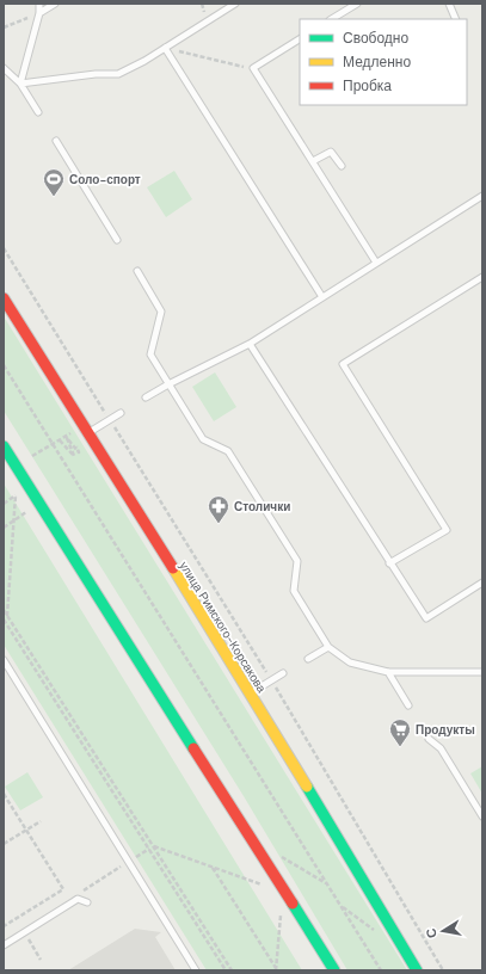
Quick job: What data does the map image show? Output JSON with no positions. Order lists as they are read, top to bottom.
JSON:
{
  "streets": {
    "street": ["улица Римского-Корсакова"]
  },
  "places": {
    "sports": ["Соло-спорт"],
    "pharmacy": ["Столички"],
    "supermarket": ["Продукты"]
  },
  "legend": ["Свободно", "Медленно", "Пробка"],
  "north": "left"
}
